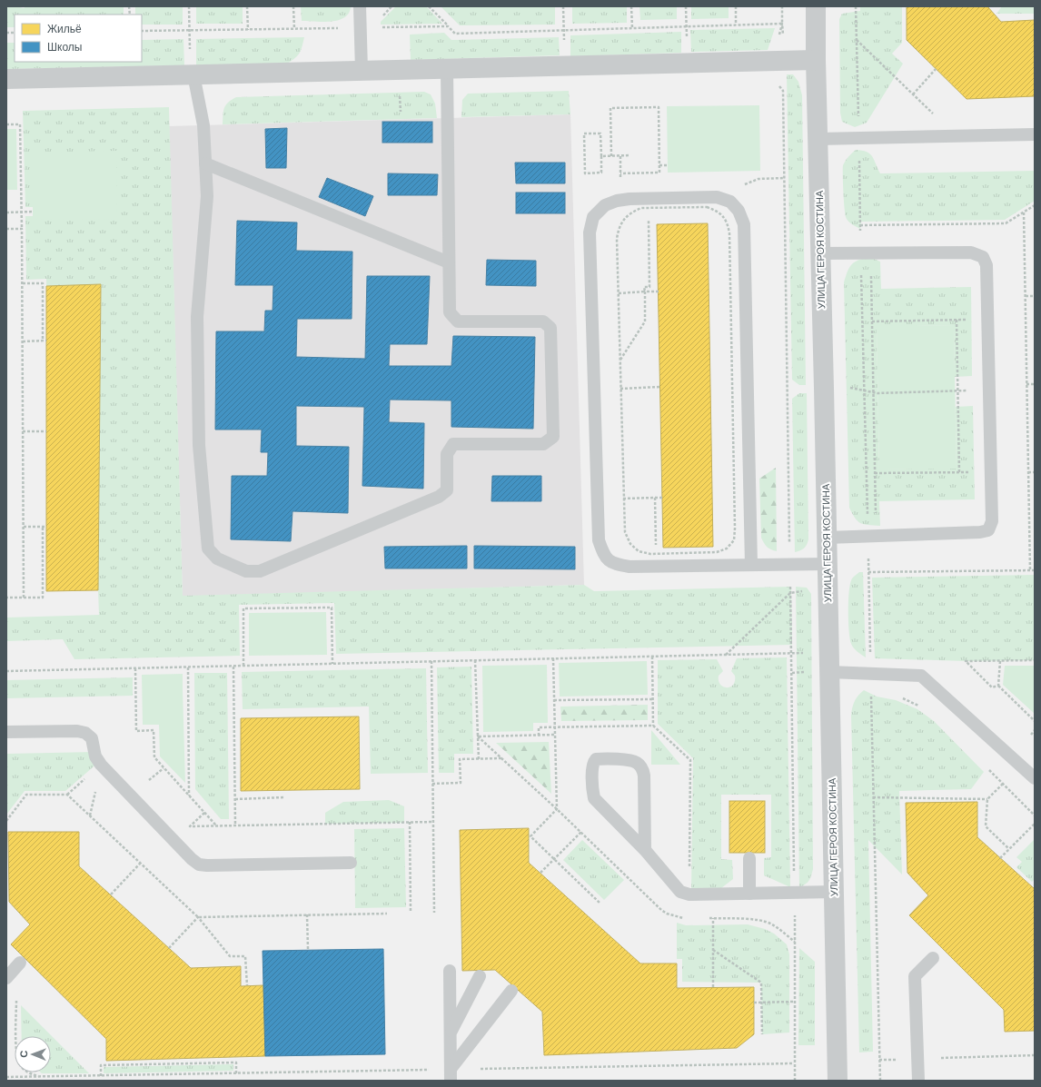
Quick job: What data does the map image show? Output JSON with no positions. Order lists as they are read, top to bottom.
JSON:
{
  "streets": {
    "street": ["УЛИЦА ГЕРОЯ КОСТИНА"]
  },
  "legend": ["Жильё", "Школы"],
  "north": "left"
}
